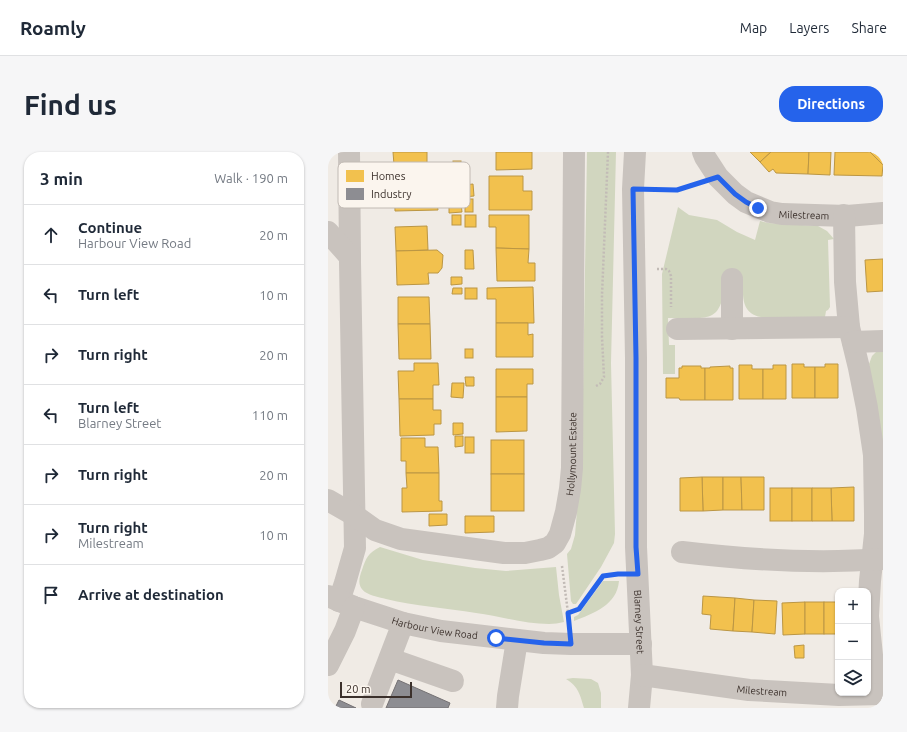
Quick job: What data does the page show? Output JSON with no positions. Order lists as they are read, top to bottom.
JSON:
{
  "streets": {
    "street": [
      "Milestream",
      "Hollymount Estate",
      "Blarney Street",
      "Harbour View Road"
    ]
  },
  "crossings": [
    ["Milestream", "Blarney Street"],
    ["Blarney Street", "Harbour View Road"]
  ],
  "legend": ["Homes", "Industry"],
  "scale_bar": "20 m",
  "page": {
    "header": "Roamly",
    "nav": ["Map", "Layers", "Share"],
    "buttons": "Directions",
    "title": "Find us",
    "heading": ["3 min", "Walk · 190 m"],
    "list": [
      ["Continue", "Harbour View Road", "20 m"],
      ["Turn left", "10 m"],
      ["Turn right", "20 m"],
      ["Turn left", "Blarney Street", "110 m"],
      ["Turn right", "20 m"],
      ["Turn right", "Milestream", "10 m"],
      "Arrive at destination"
    ],
    "map_buttons": ["+", "−"],
    "scale": "20 m"
  }
}
